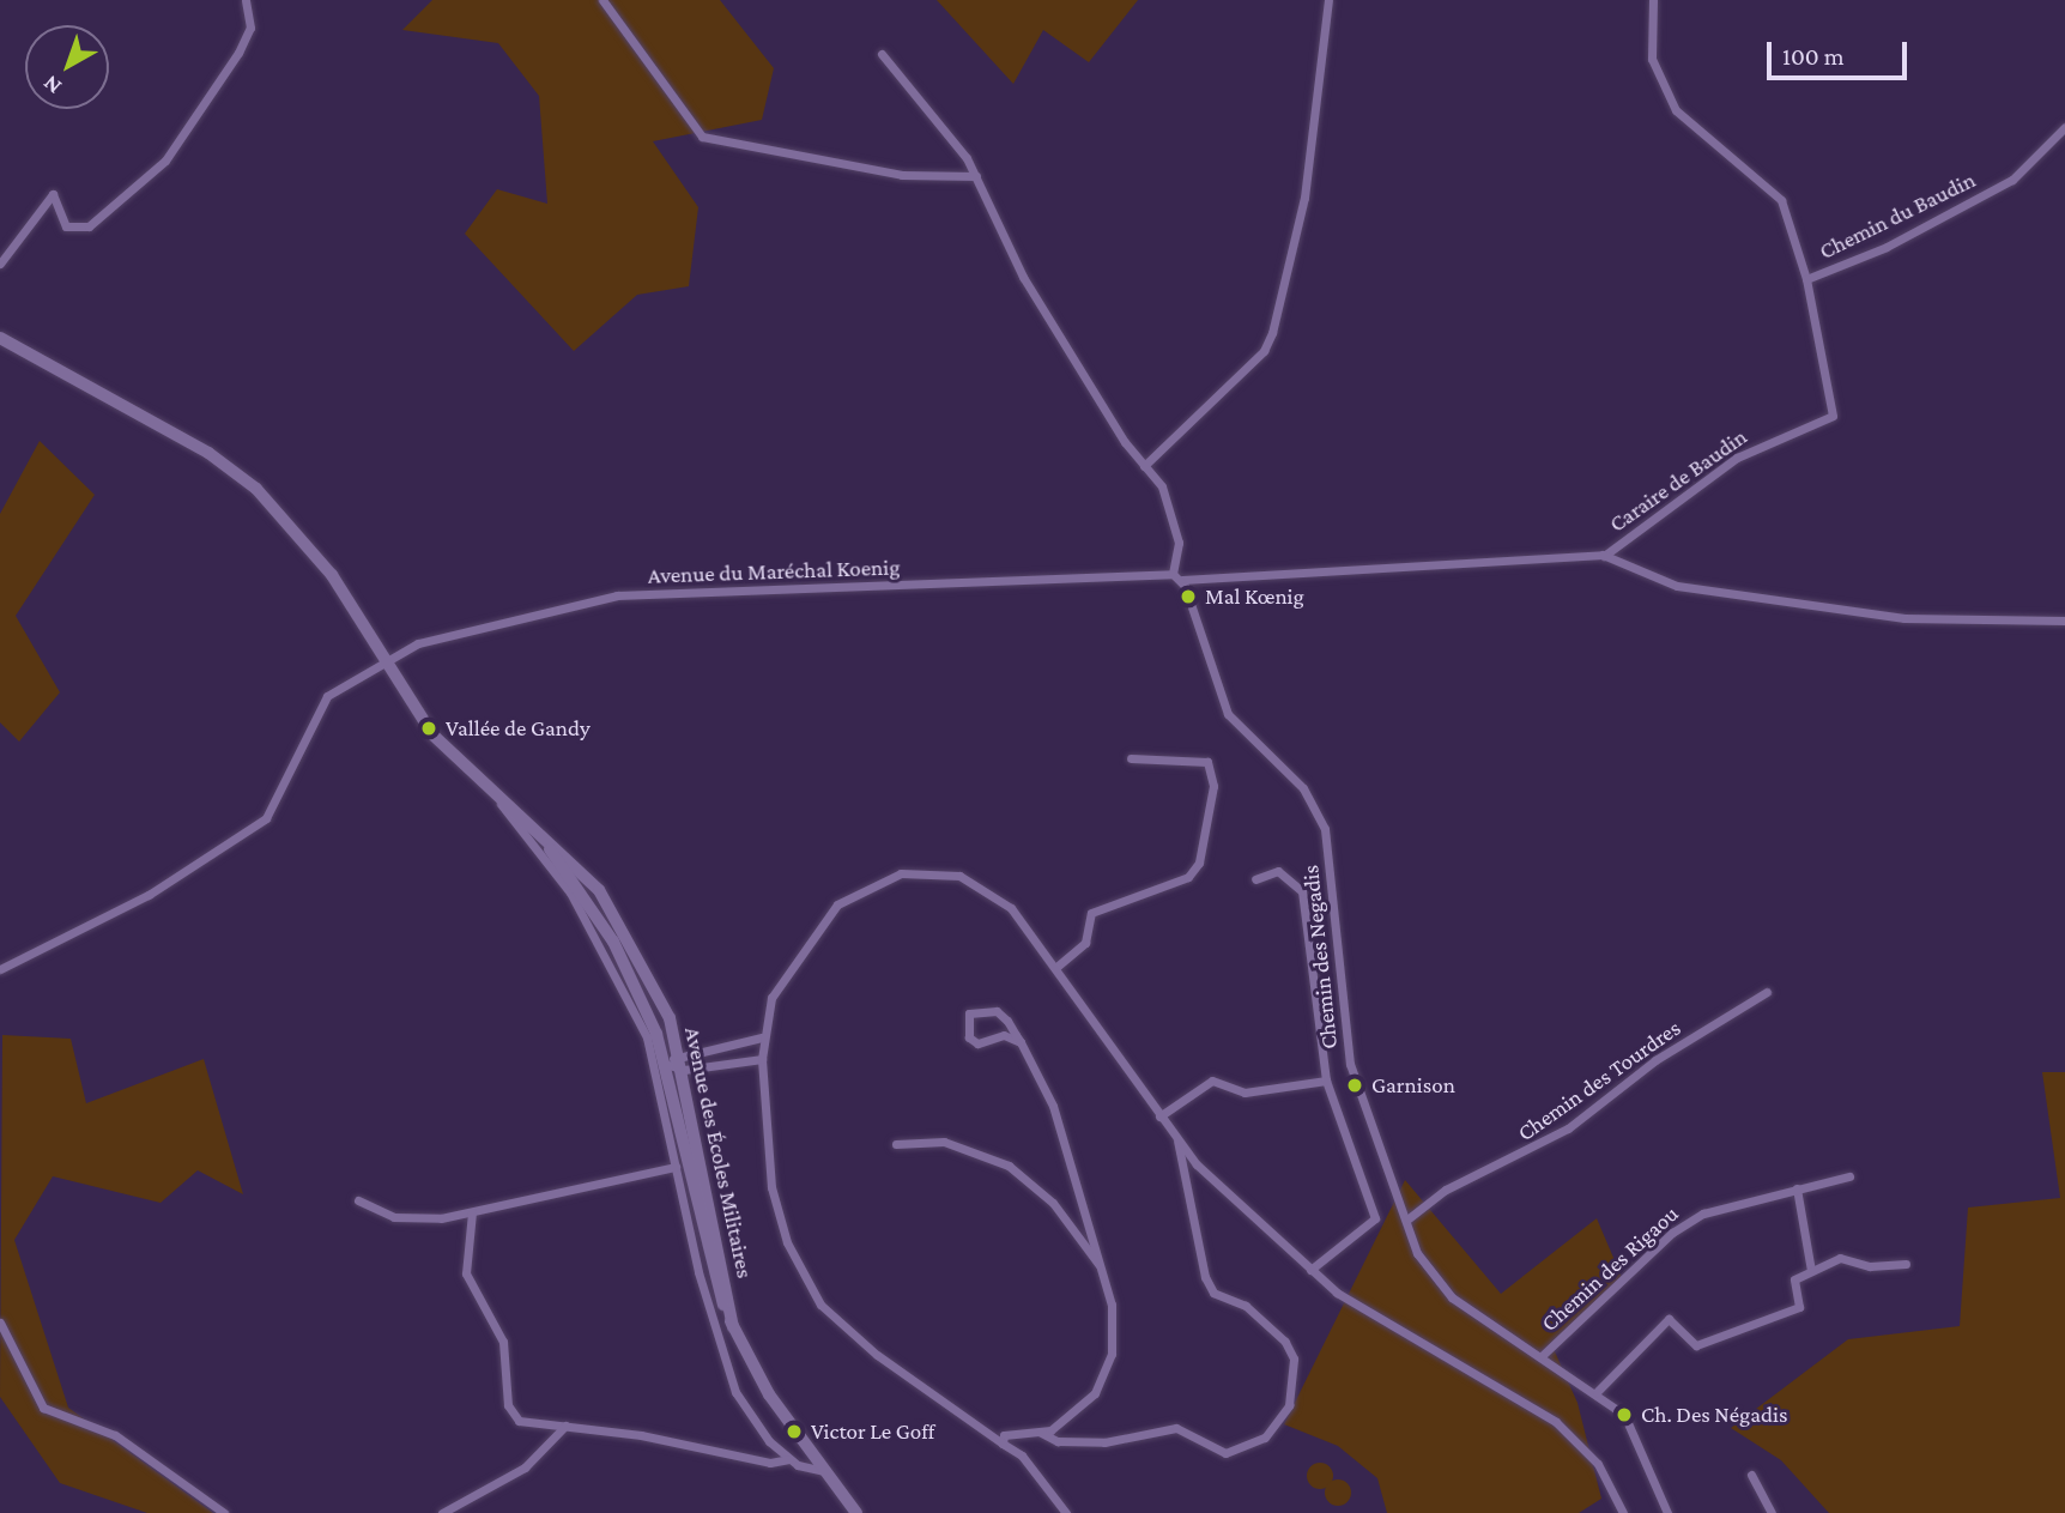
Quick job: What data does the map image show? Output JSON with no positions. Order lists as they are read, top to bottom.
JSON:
{
  "streets": {
    "street": [
      "Chemin du Baudin",
      "Caraire de Baudin",
      "Avenue du Maréchal Koenig",
      "Chemin des Negadis",
      "Chemin des Tourdres",
      "Avenue des Écoles Militaires",
      "Chemin des Rigaou"
    ]
  },
  "crossings": [
    ["Chemin du Baudin", "Caraire de Baudin"],
    ["Caraire de Baudin", "Avenue du Maréchal Koenig"],
    ["Avenue du Maréchal Koenig", "Chemin des Negadis"],
    ["Avenue du Maréchal Koenig", "Avenue des Écoles Militaires"],
    ["Chemin des Negadis", "Chemin des Tourdres"],
    ["Chemin des Negadis", "Chemin des Rigaou"]
  ],
  "places": [
    "Mal Kœnig",
    "Vallée de Gandy",
    "Garnison",
    "Ch. Des Négadis",
    "Victor Le Goff"
  ],
  "scale_bar": "100 m",
  "north": "bottom left"
}
